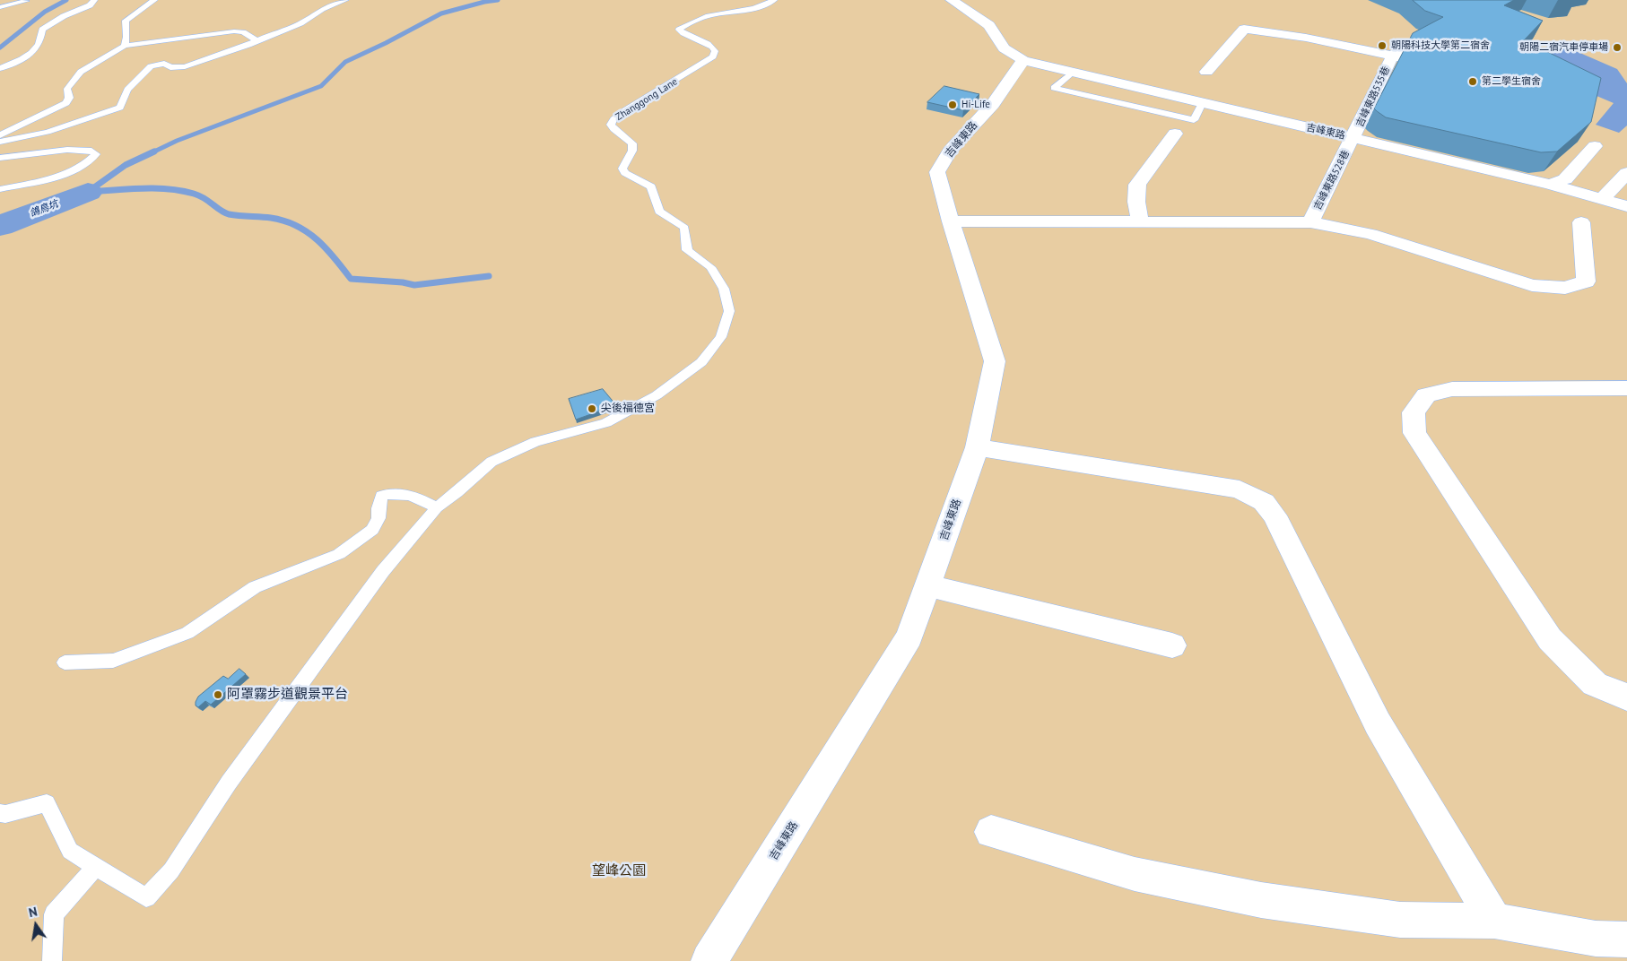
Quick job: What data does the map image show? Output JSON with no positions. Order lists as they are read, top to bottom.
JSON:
{
  "streets": {
    "street": ["吉峰東路535巷", "吉峰東路", "吉峰東路528巷"],
    "lane": ["Zhanggong Lane"]
  },
  "crossings": [
    ["吉峰東路535巷", "吉峰東路"],
    ["吉峰東路535巷", "吉峰東路528巷"],
    ["吉峰東路", "吉峰東路528巷"]
  ],
  "water": ["鴿鳥坑"],
  "parks": ["望峰公園"],
  "places": [
    "朝陽科技大學第二宿舍",
    "朝陽二宿汽車停車場",
    "第二學生宿舍",
    "Hi-Life",
    "尖後福德宮",
    "阿罩霧步道觀景平台"
  ],
  "north": "top"
}
